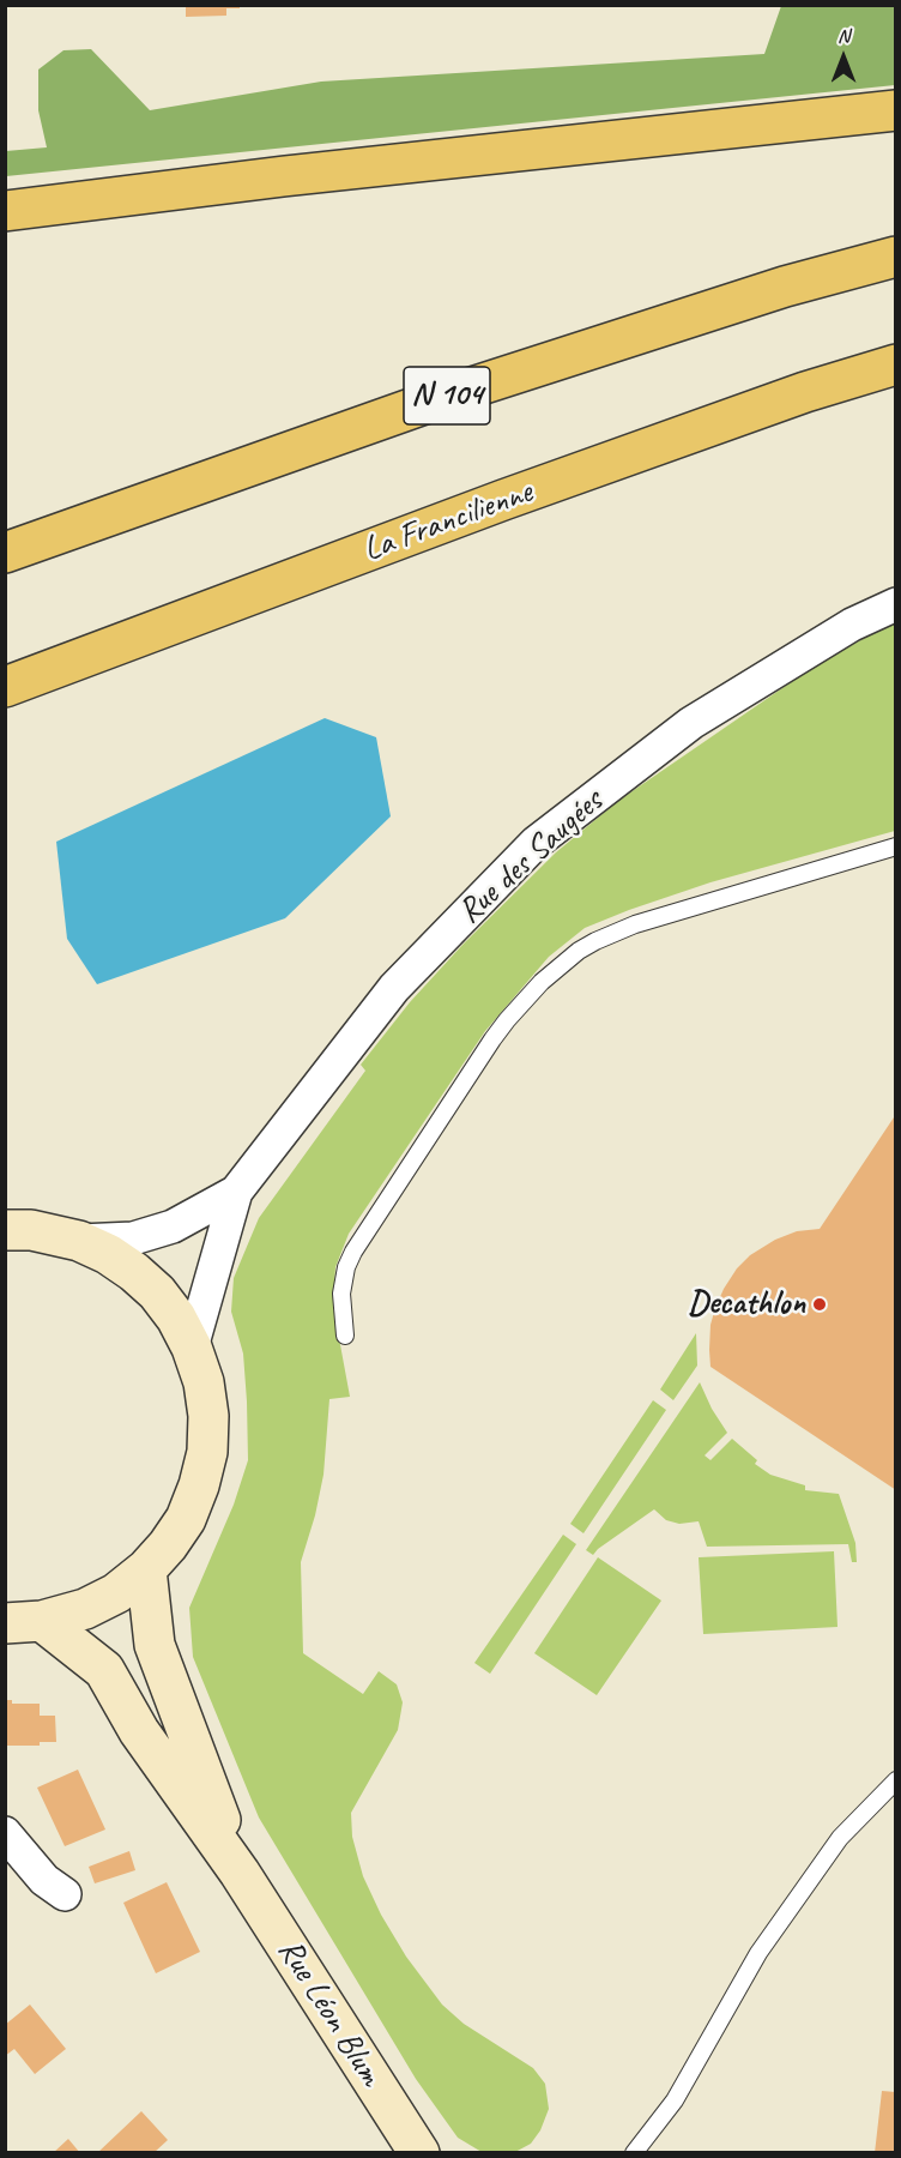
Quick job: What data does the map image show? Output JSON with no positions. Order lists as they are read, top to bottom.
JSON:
{
  "streets": {
    "highway": ["N 104", "La Francilienne"],
    "main road": ["Rue Léon Blum"],
    "street": ["Rue des Saugées"]
  },
  "places": ["Decathlon"],
  "north": "top"
}
